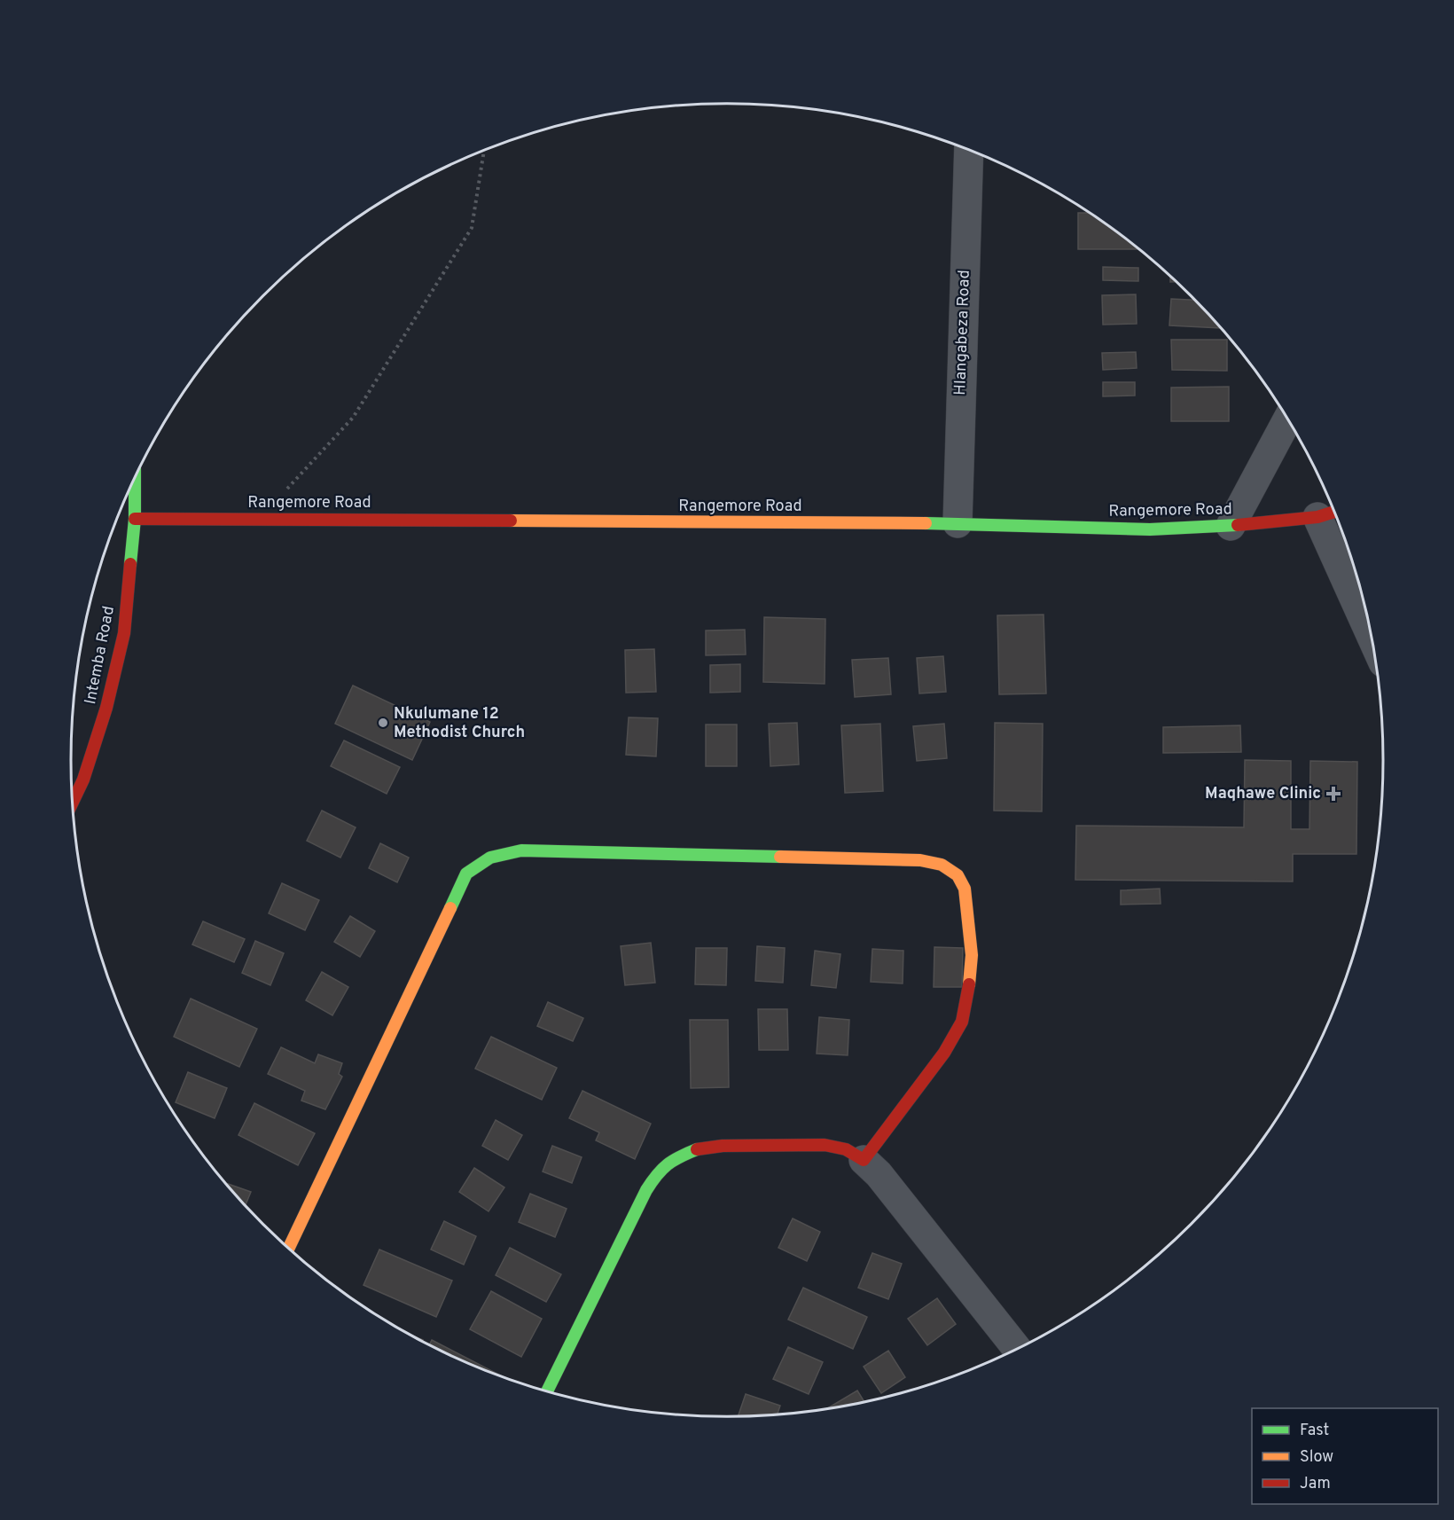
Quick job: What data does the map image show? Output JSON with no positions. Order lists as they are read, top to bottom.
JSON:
{
  "streets": {
    "street": ["Hlangabeza Road", "Rangemore Road", "Intemba Road"]
  },
  "crossings": [
    ["Hlangabeza Road", "Rangemore Road"],
    ["Rangemore Road", "Intemba Road"]
  ],
  "places": {
    "other": ["Nkulumane 12 Methodist Church"],
    "health": ["Maqhawe Clinic"]
  },
  "legend": ["Fast", "Slow", "Jam"]
}
